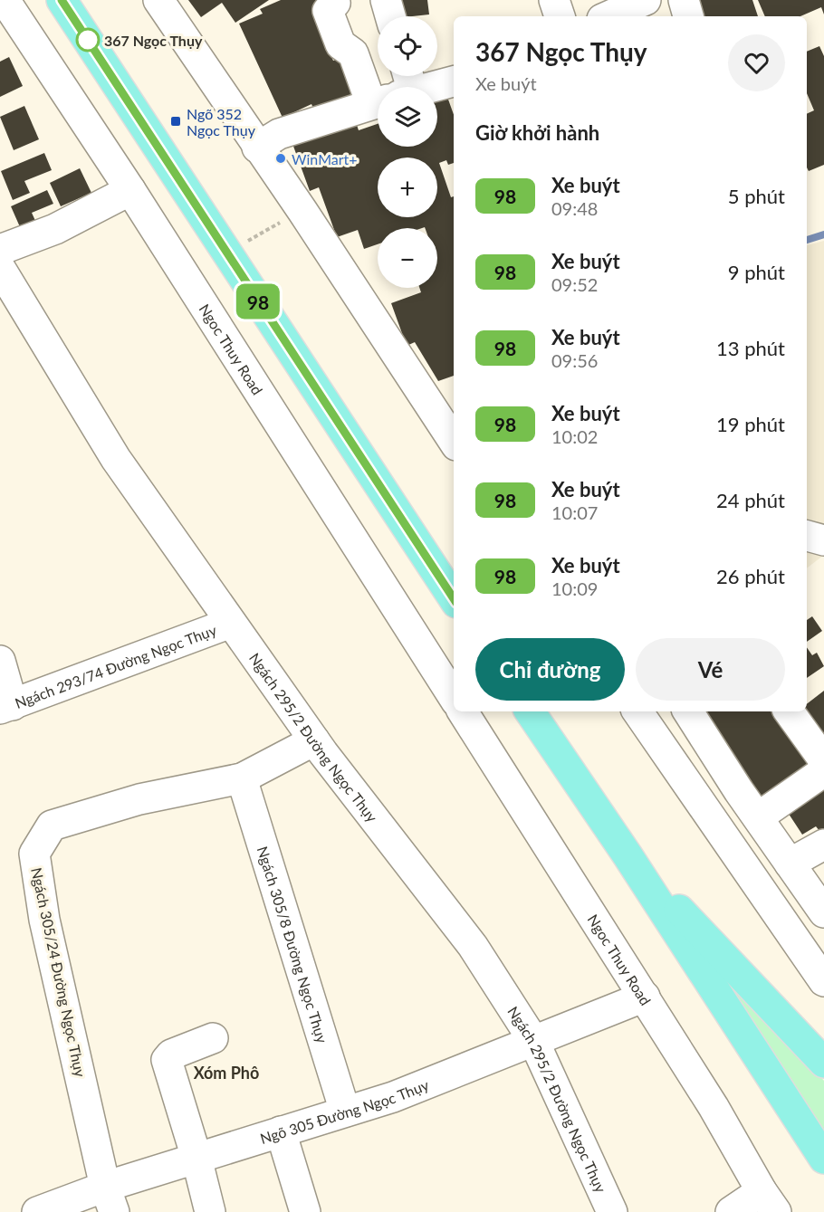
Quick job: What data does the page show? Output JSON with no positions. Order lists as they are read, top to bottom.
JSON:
{
  "streets": {
    "street": [
      "Ngoc Thuy Road",
      "Ngách 293/74 Đường Ngọc Thụy",
      "Ngách 295/2 Đường Ngọc Thụy",
      "Ngách 305/8 Đường Ngọc Thụy",
      "Ngách 305/24 Đường Ngọc Thụy",
      "Ngõ 305 Đường Ngọc Thụy"
    ]
  },
  "crossings": [
    ["Ngoc Thuy Road", "Ngõ 305 Đường Ngọc Thụy"],
    ["Ngách 293/74 Đường Ngọc Thụy", "Ngách 295/2 Đường Ngọc Thụy"],
    ["Ngách 295/2 Đường Ngọc Thụy", "Ngách 305/24 Đường Ngọc Thụy"],
    ["Ngách 295/2 Đường Ngọc Thụy", "Ngõ 305 Đường Ngọc Thụy"],
    ["Ngách 305/8 Đường Ngọc Thụy", "Ngách 305/24 Đường Ngọc Thụy"],
    ["Ngách 305/8 Đường Ngọc Thụy", "Ngõ 305 Đường Ngọc Thụy"],
    ["Ngách 305/24 Đường Ngọc Thụy", "Ngõ 305 Đường Ngọc Thụy"]
  ],
  "districts": ["Xóm Phô"],
  "places": {
    "other": ["367 Ngọc Thụy", "WinMart+"],
    "transit": ["Ngõ 352 Ngọc Thụy"]
  },
  "lines": ["bus line 98"],
  "page": {
    "on_map": "98",
    "map_buttons": ["+", "−"],
    "heading": [
      ["367 Ngọc Thụy", "Xe buýt"],
      "Giờ khởi hành"
    ],
    "list": [
      {
        "mark": "98",
        "name": "Xe buýt",
        "note": "09:48",
        "value": "5 phút"
      },
      {
        "mark": "98",
        "name": "Xe buýt",
        "note": "09:52",
        "value": "9 phút"
      },
      {
        "mark": "98",
        "name": "Xe buýt",
        "note": "09:56",
        "value": "13 phút"
      },
      {
        "mark": "98",
        "name": "Xe buýt",
        "note": "10:02",
        "value": "19 phút"
      },
      {
        "mark": "98",
        "name": "Xe buýt",
        "note": "10:07",
        "value": "24 phút"
      },
      {
        "mark": "98",
        "name": "Xe buýt",
        "note": "10:09",
        "value": "26 phút"
      }
    ],
    "buttons": ["Chỉ đường", "Vé"]
  }
}
